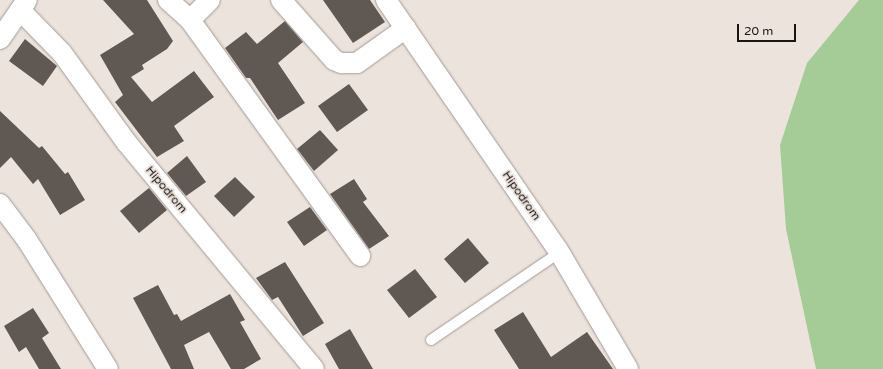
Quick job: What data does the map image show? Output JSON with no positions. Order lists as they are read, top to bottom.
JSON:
{
  "streets": {
    "street": ["Hipodrom"]
  },
  "scale_bar": "20 m"
}
